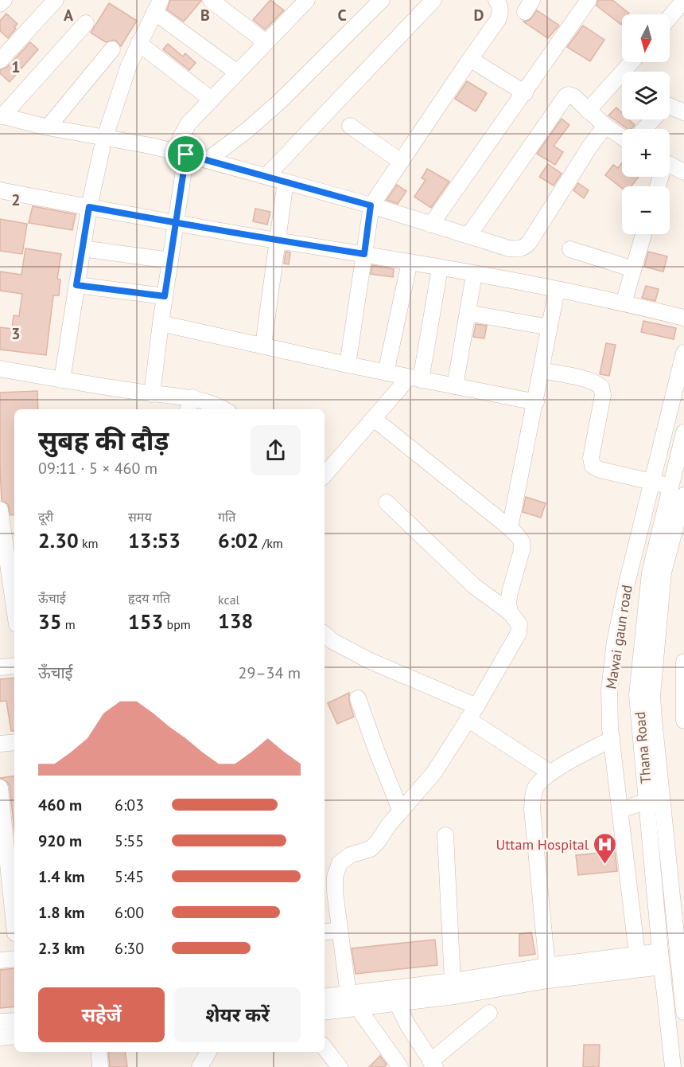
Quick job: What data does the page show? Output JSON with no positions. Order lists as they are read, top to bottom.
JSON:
{
  "streets": {
    "street": ["Mawai gaun road", "Thana Road"]
  },
  "places": {
    "hospital": ["Uttam Hospital"]
  },
  "north": "bottom",
  "page": {
    "map_buttons": ["+", "−"],
    "heading": ["सुबह की दौड़", "09:11 · 5 × 460 m"],
    "stats": [
      ["दूरी", "2.30 km"],
      ["समय", "13:53"],
      ["गति", "6:02 /km"],
      ["ऊँचाई", "35 m"],
      ["हृदय गति", "153 bpm"],
      ["kcal", "138"]
    ],
    "chart": ["ऊँचाई", "29–34 m"],
    "list": [
      {
        "name": "460 m",
        "note": "6:03"
      },
      {
        "name": "920 m",
        "note": "5:55"
      },
      {
        "name": "1.4 km",
        "note": "5:45"
      },
      {
        "name": "1.8 km",
        "note": "6:00"
      },
      {
        "name": "2.3 km",
        "note": "6:30"
      }
    ],
    "buttons": ["सहेजें", "शेयर करें"]
  },
  "grid": {
    "columns": [
      "A",
      "B",
      "C",
      "D"
    ],
    "rows": ["1", "2", "3"]
  }
}
